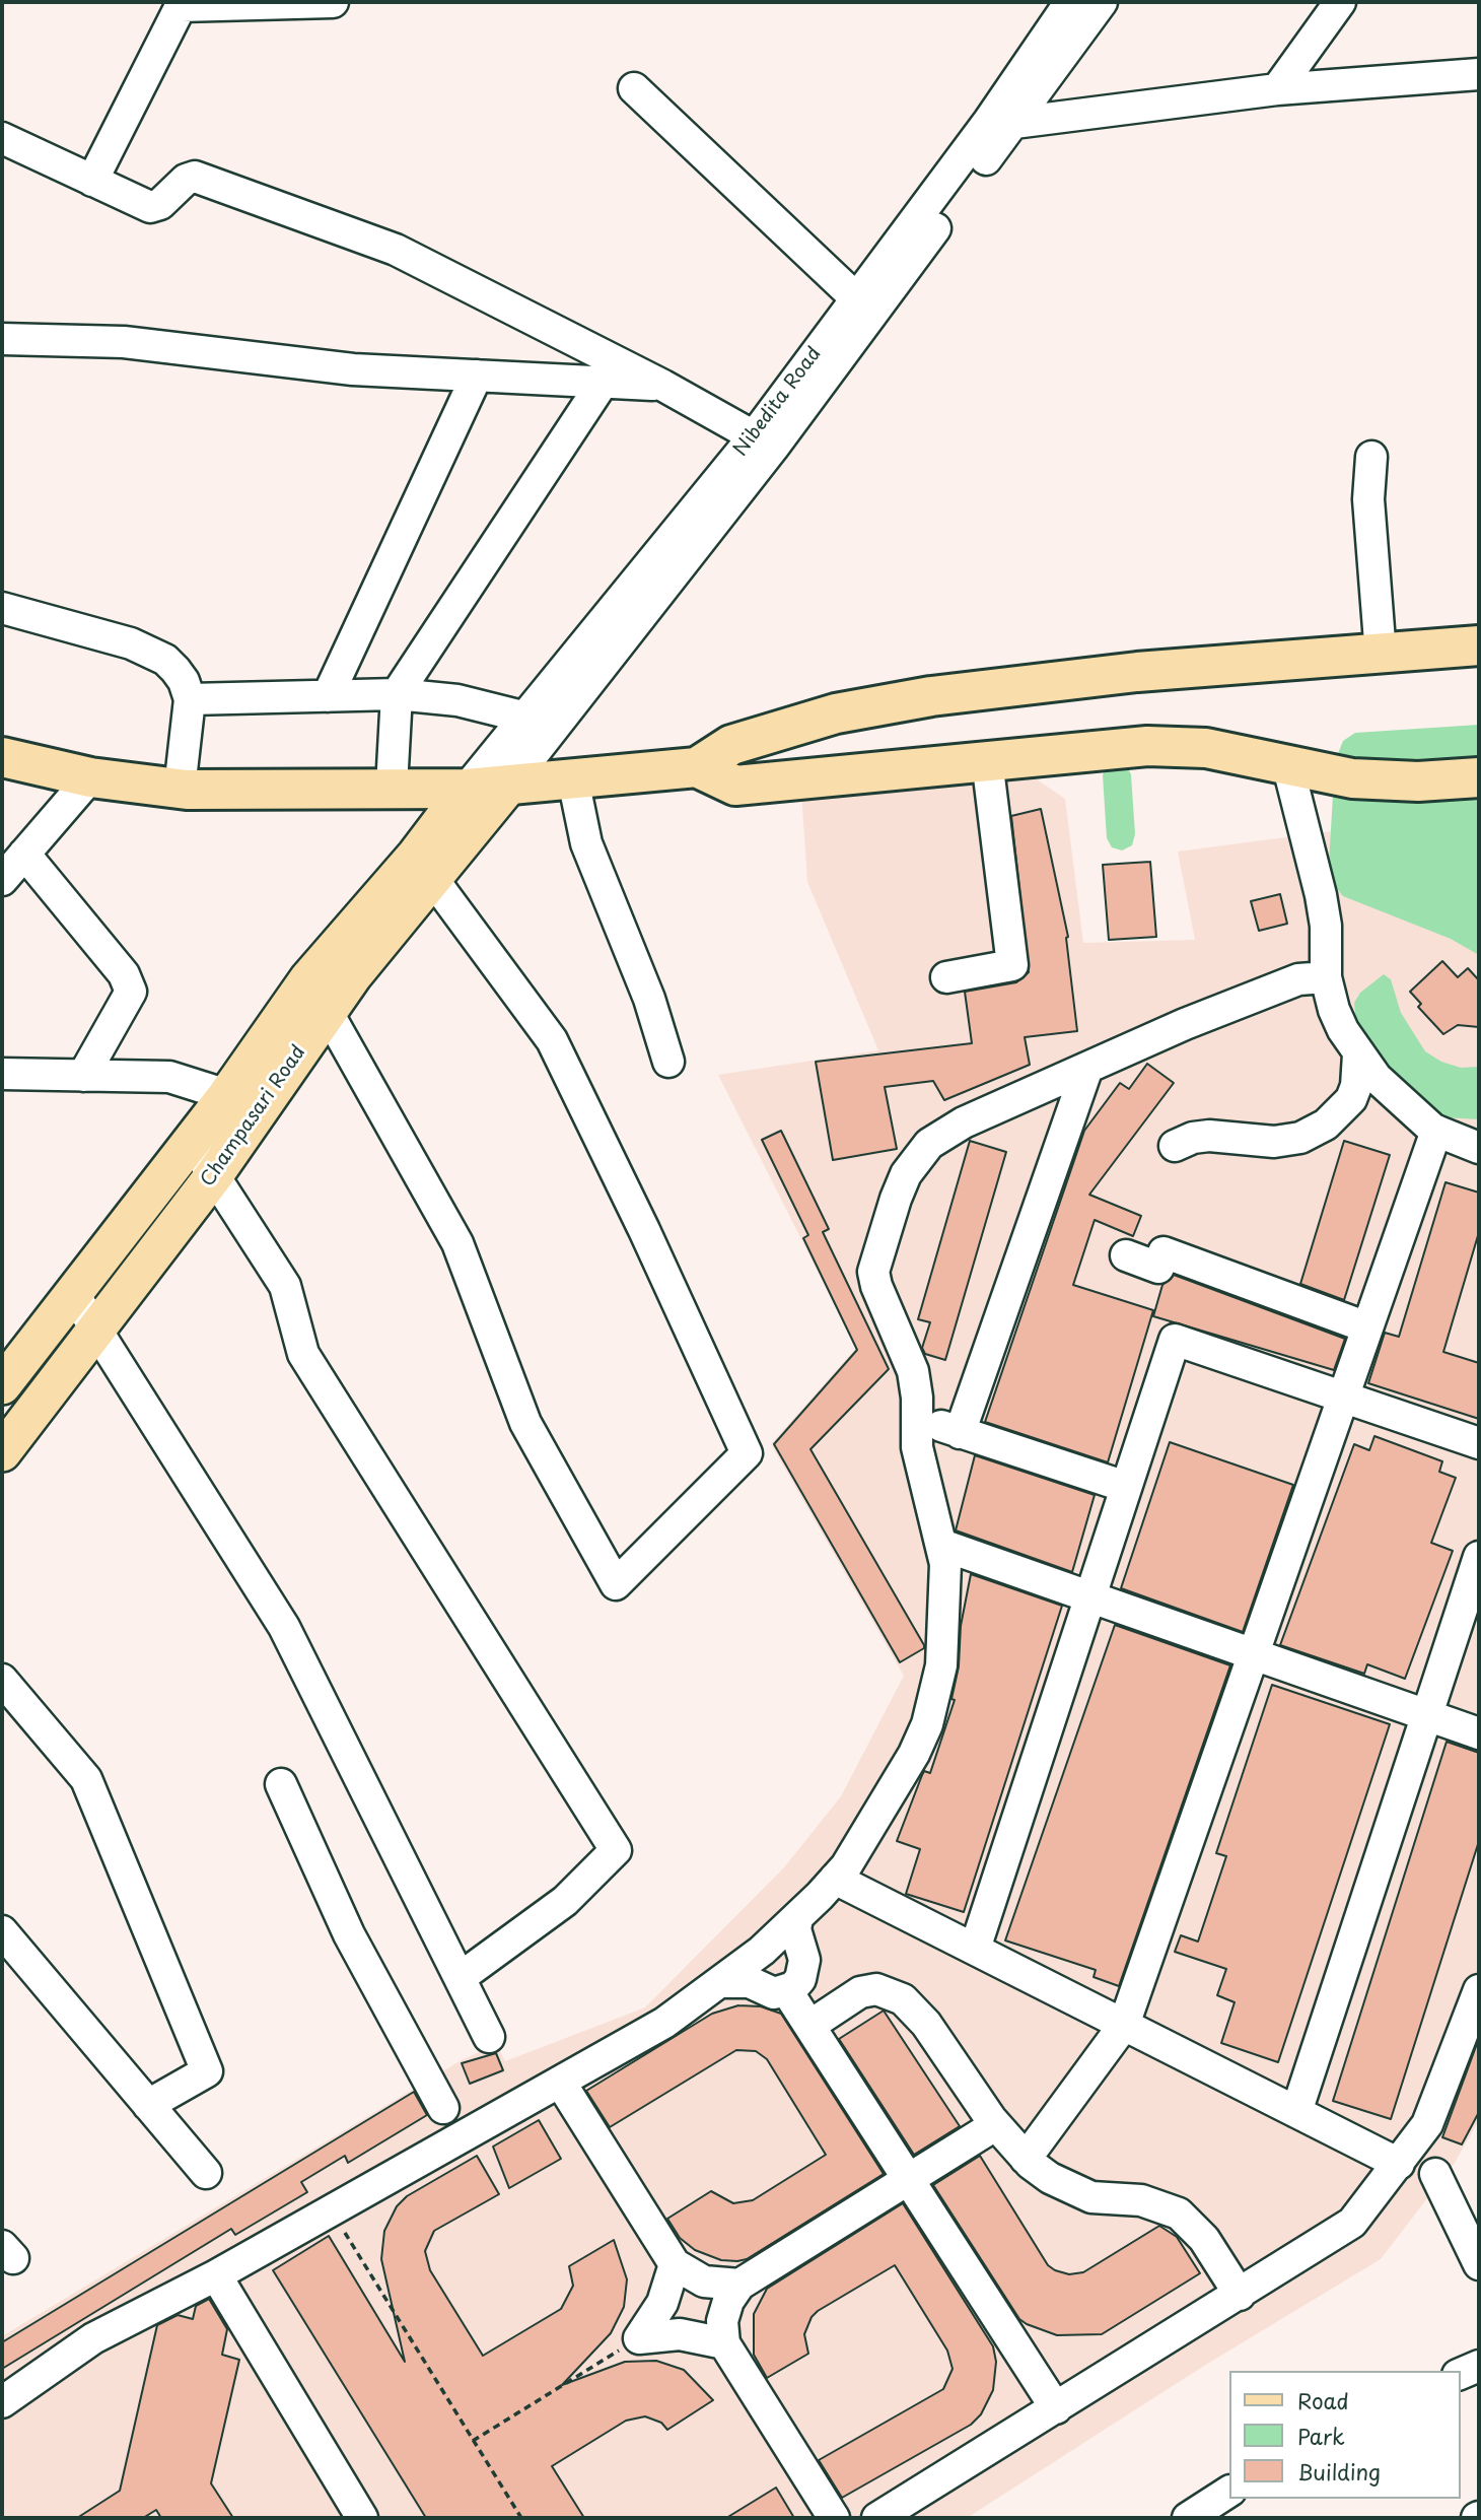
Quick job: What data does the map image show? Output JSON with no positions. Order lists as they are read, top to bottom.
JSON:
{
  "streets": {
    "main road": ["Champasari Road"],
    "street": ["Nibedita Road"]
  },
  "crossings": [
    ["Nibedita Road", "Champasari Road"]
  ],
  "legend": ["Road", "Park", "Building"]
}
